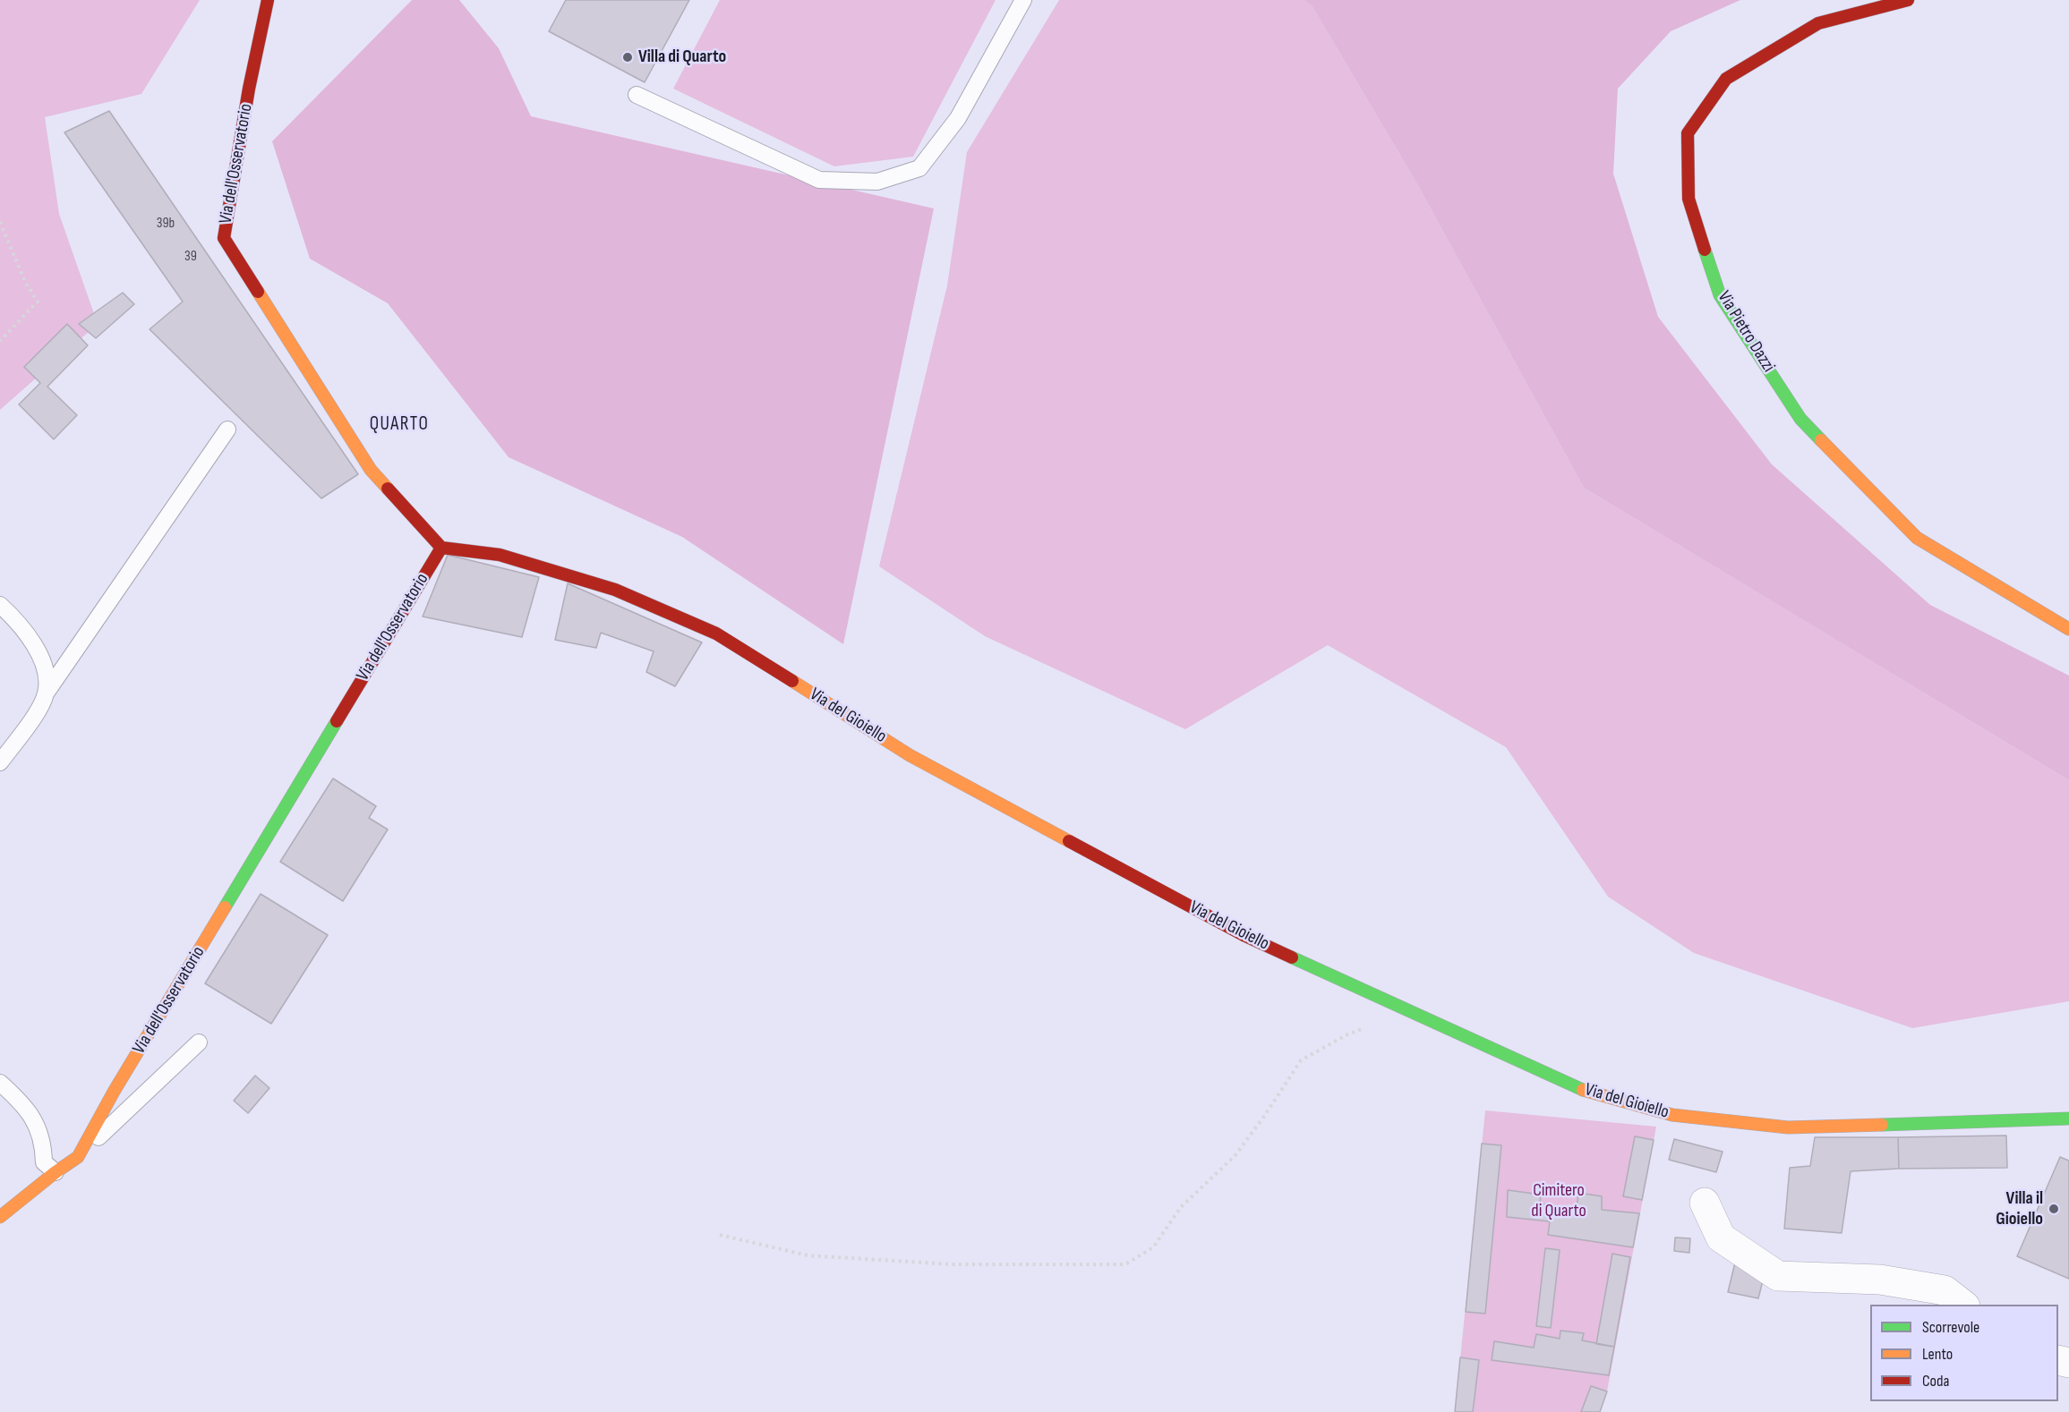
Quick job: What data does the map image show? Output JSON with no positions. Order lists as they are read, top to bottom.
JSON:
{
  "streets": {
    "street": ["Via dell'Osservatorio", "Via Pietro Dazzi", "Via del Gioiello"]
  },
  "crossings": [
    ["Via dell'Osservatorio", "Via del Gioiello"]
  ],
  "districts": ["QUARTO"],
  "parks": ["Cimitero di Quarto"],
  "places": ["Villa di Quarto", "Villa il Gioiello"],
  "house_numbers": ["39b", "39"],
  "legend": ["Scorrevole", "Lento", "Coda"]
}
